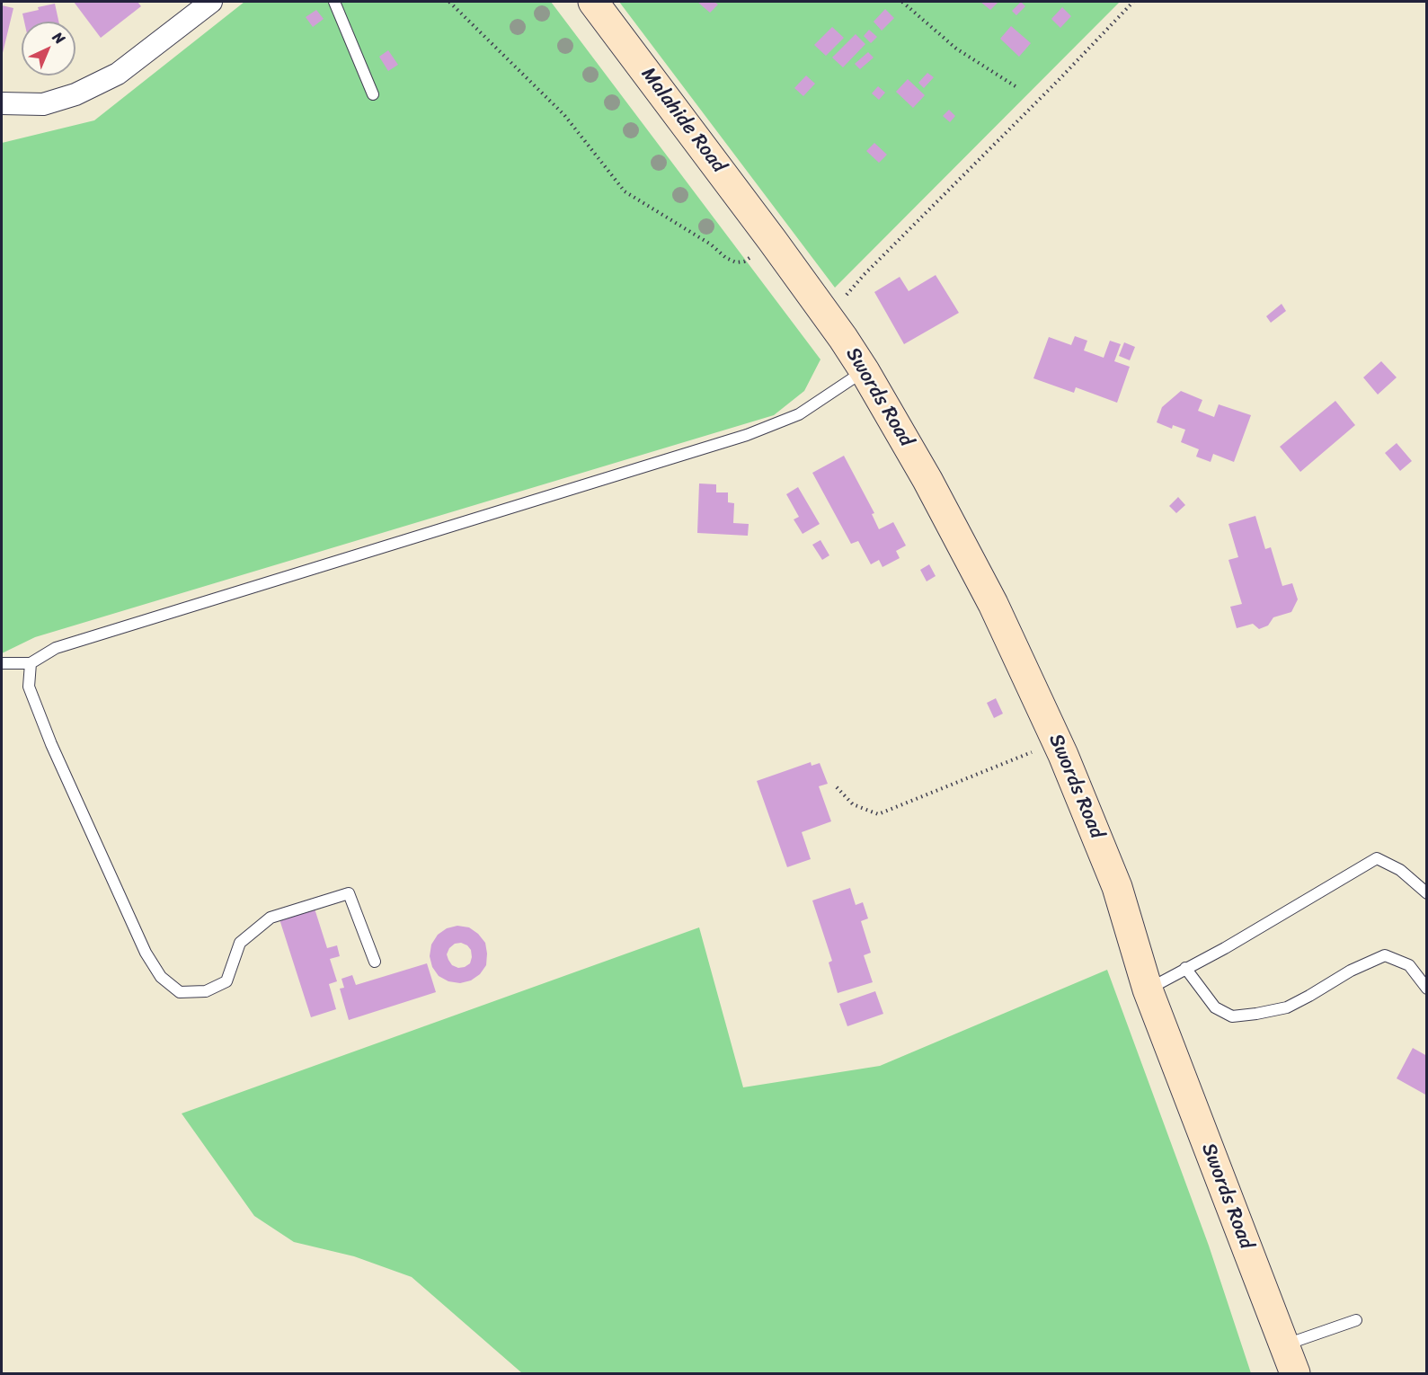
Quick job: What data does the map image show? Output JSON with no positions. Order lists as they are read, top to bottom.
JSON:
{
  "streets": {
    "main road": ["Malahide Road", "Swords Road"]
  },
  "crossings": [
    ["Malahide Road", "Swords Road"]
  ],
  "north": "top right"
}
